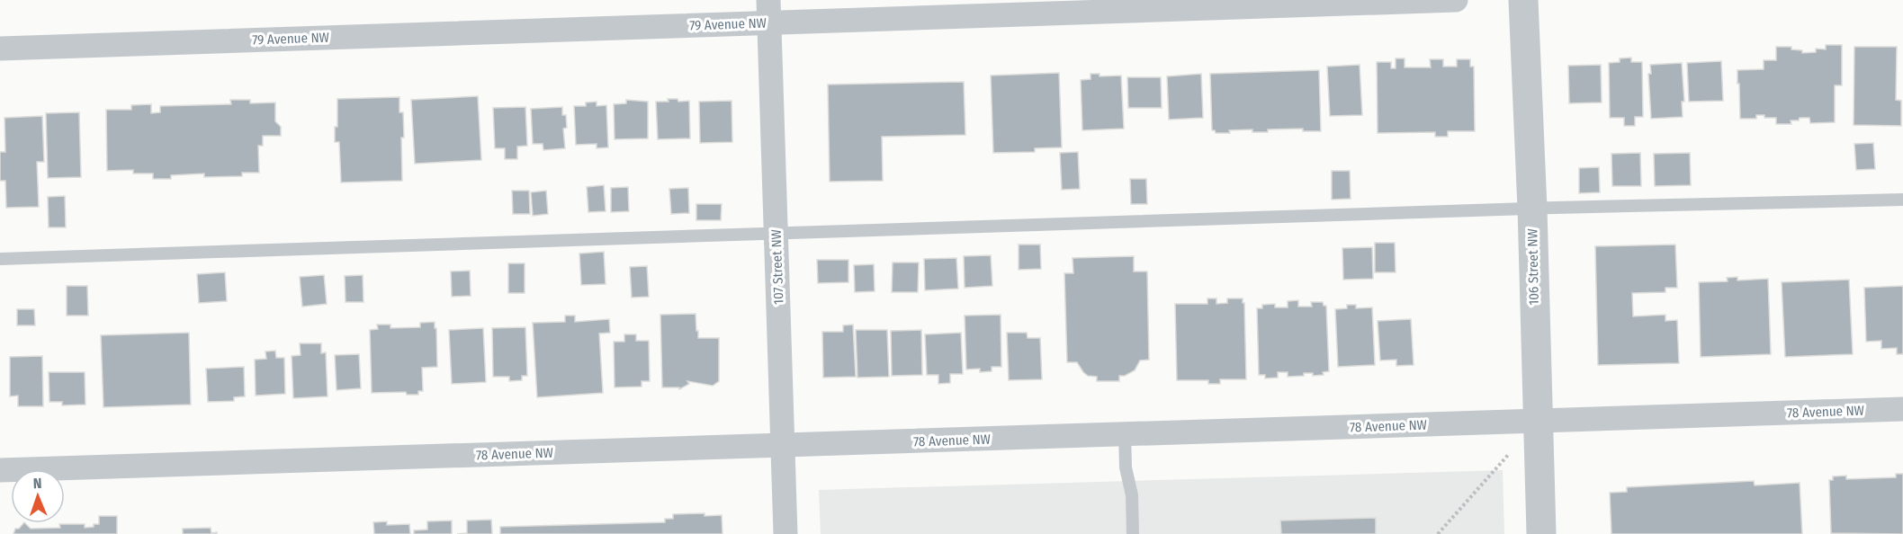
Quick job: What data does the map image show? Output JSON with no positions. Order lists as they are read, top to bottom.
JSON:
{
  "streets": {
    "street": [
      "79 Avenue NW",
      "107 Street NW",
      "106 Street NW",
      "78 Avenue NW"
    ]
  },
  "crossings": [
    ["79 Avenue NW", "107 Street NW"],
    ["107 Street NW", "78 Avenue NW"],
    ["106 Street NW", "78 Avenue NW"]
  ],
  "north": "top"
}
